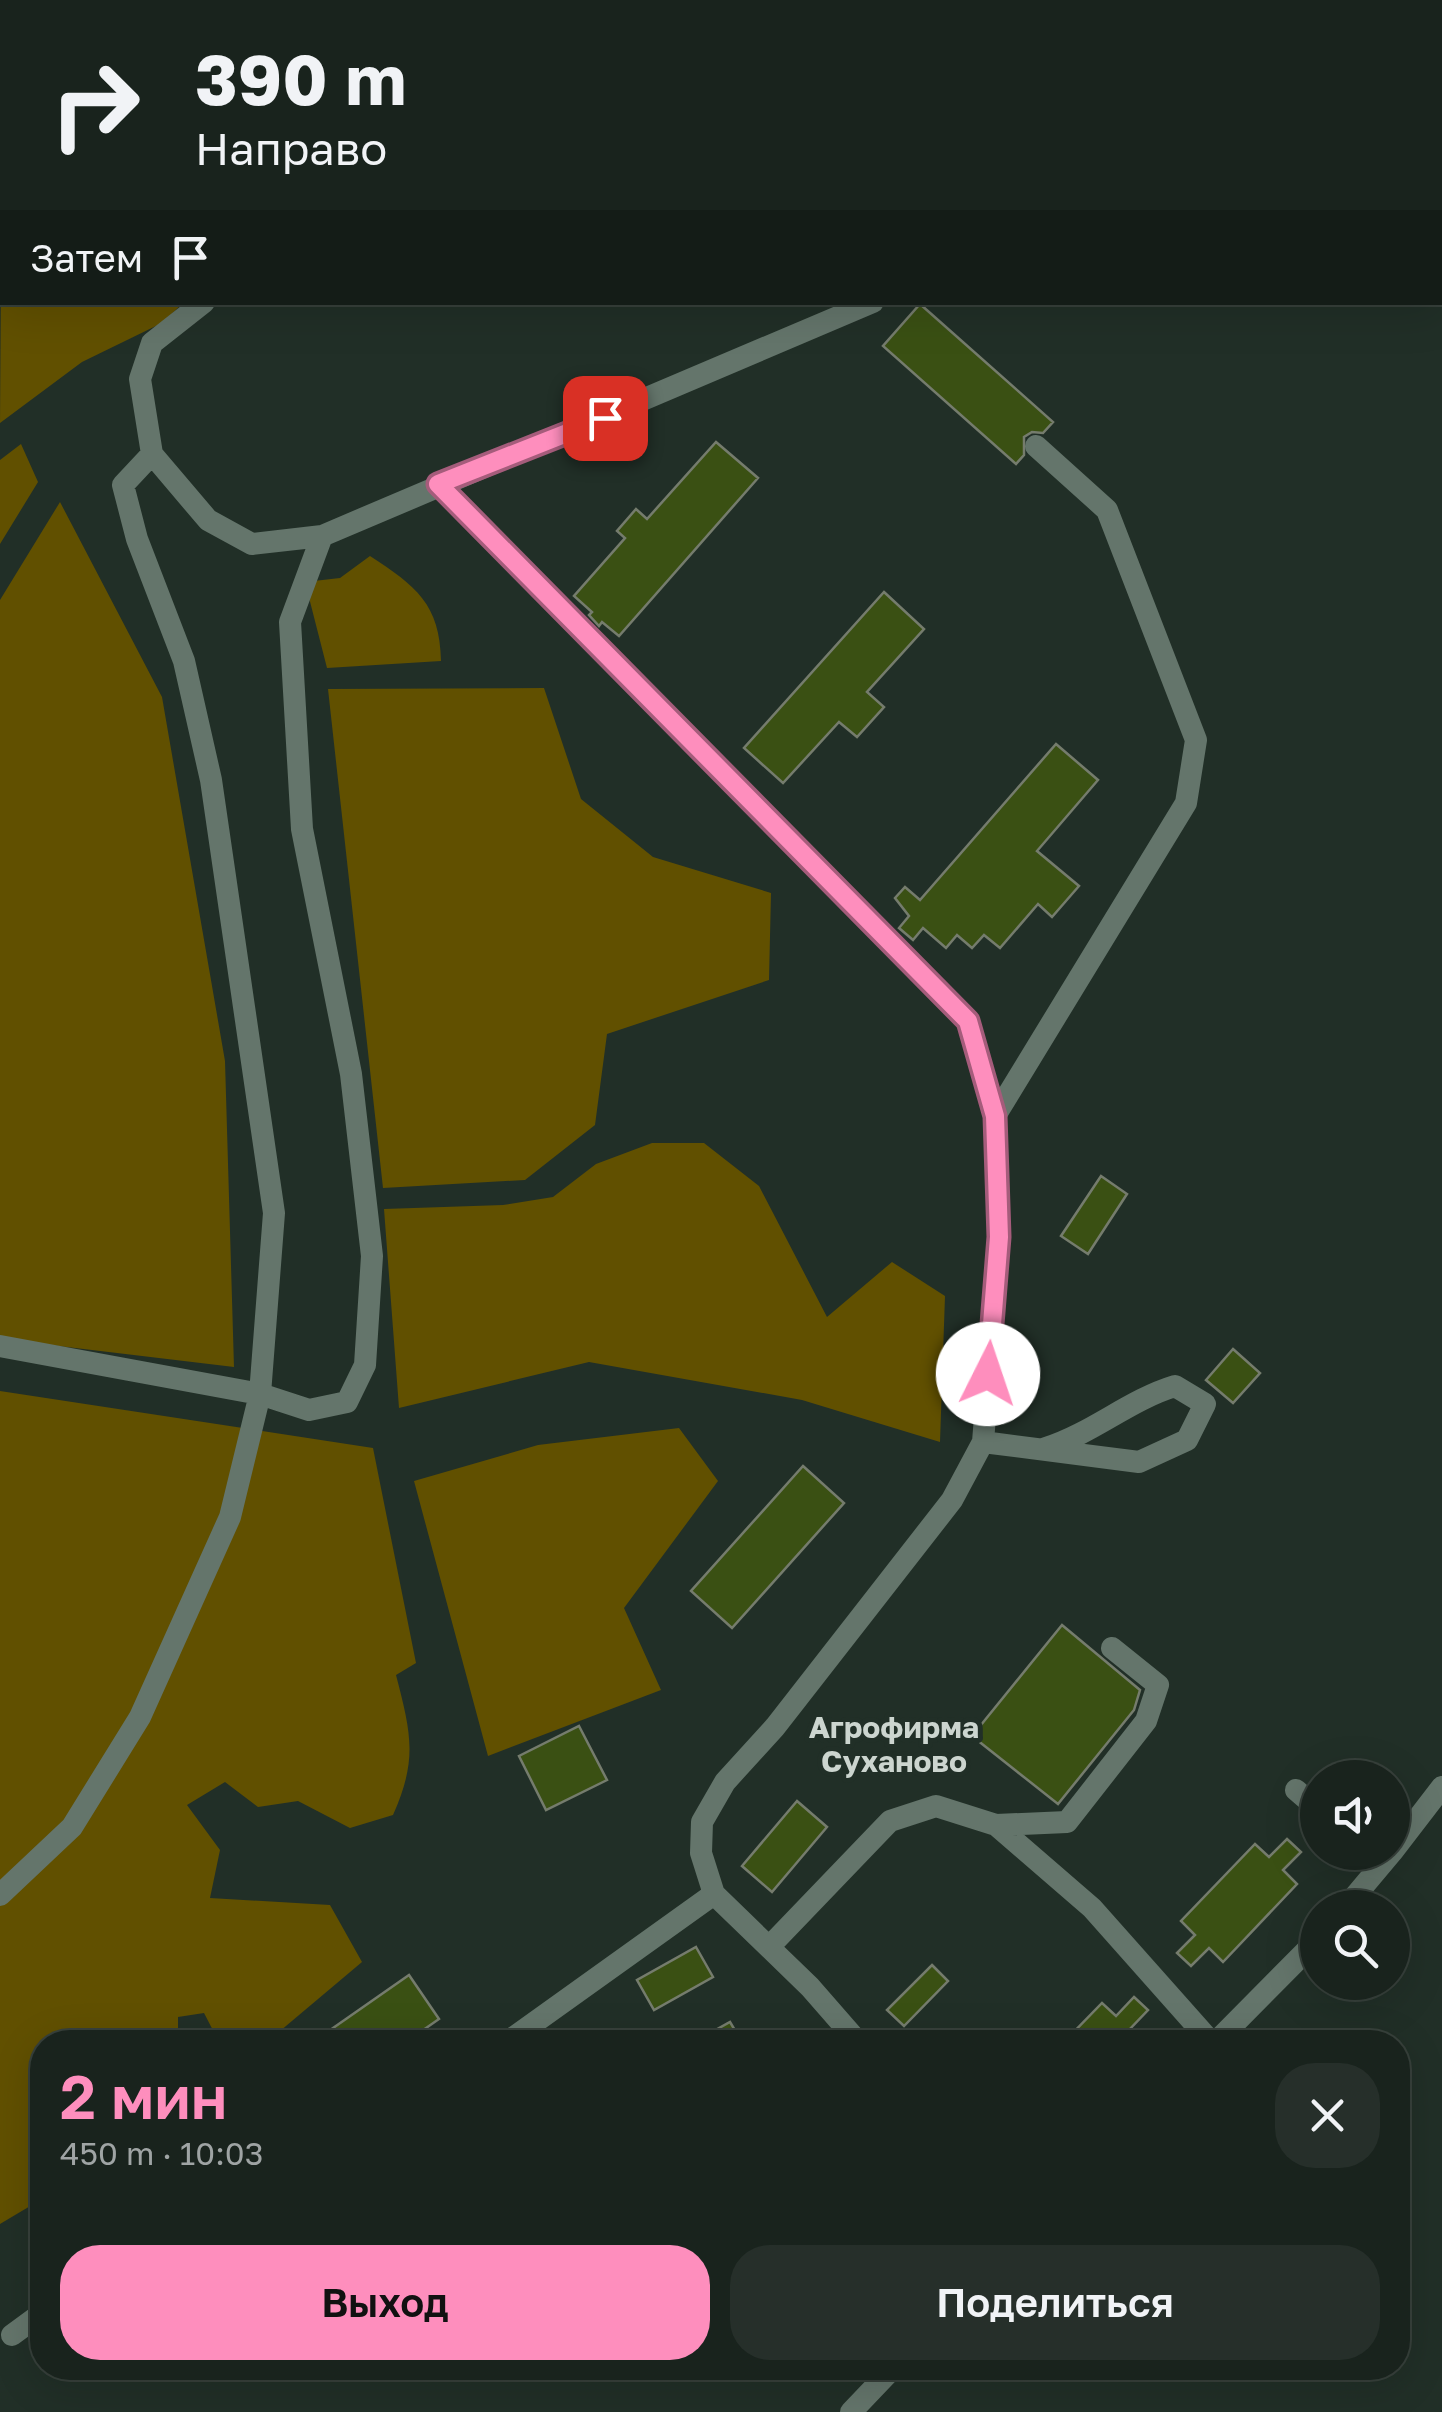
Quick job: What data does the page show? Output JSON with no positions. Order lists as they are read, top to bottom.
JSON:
{
  "districts": ["Агрофирма Суханово"],
  "page": {
    "turn": ["390 m", "Направо"],
    "then": "Затем",
    "heading": ["2 мин", "450 m · 10:03"],
    "buttons": ["Выход", "Поделиться"]
  }
}
